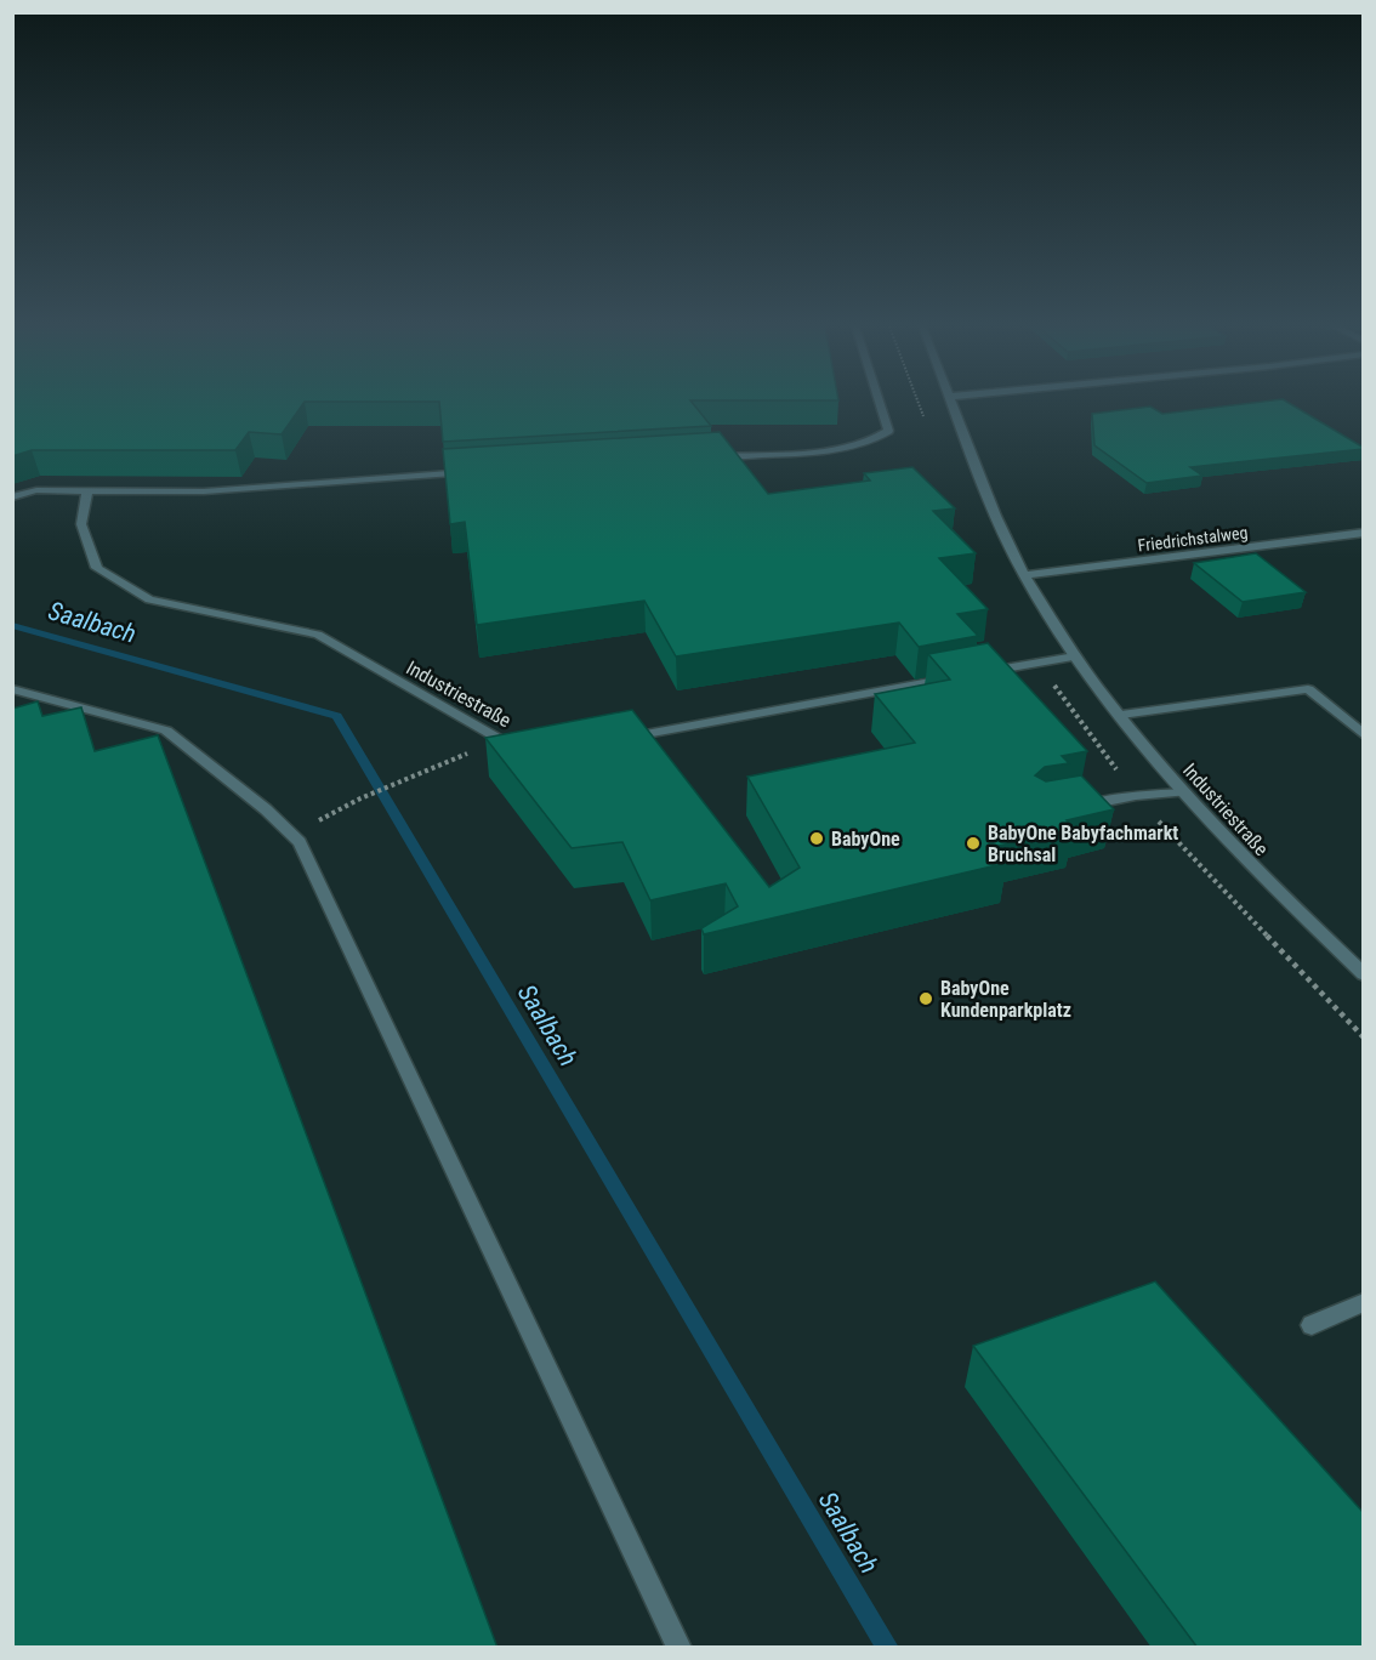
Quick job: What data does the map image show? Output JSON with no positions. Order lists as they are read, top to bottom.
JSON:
{
  "streets": {
    "street": ["Friedrichstalweg", "Industriestraße"]
  },
  "crossings": [
    ["Friedrichstalweg", "Industriestraße"]
  ],
  "water": ["Saalbach"],
  "places": ["BabyOne", "BabyOne Babyfachmarkt Bruchsal", "BabyOne Kundenparkplatz"]
}
